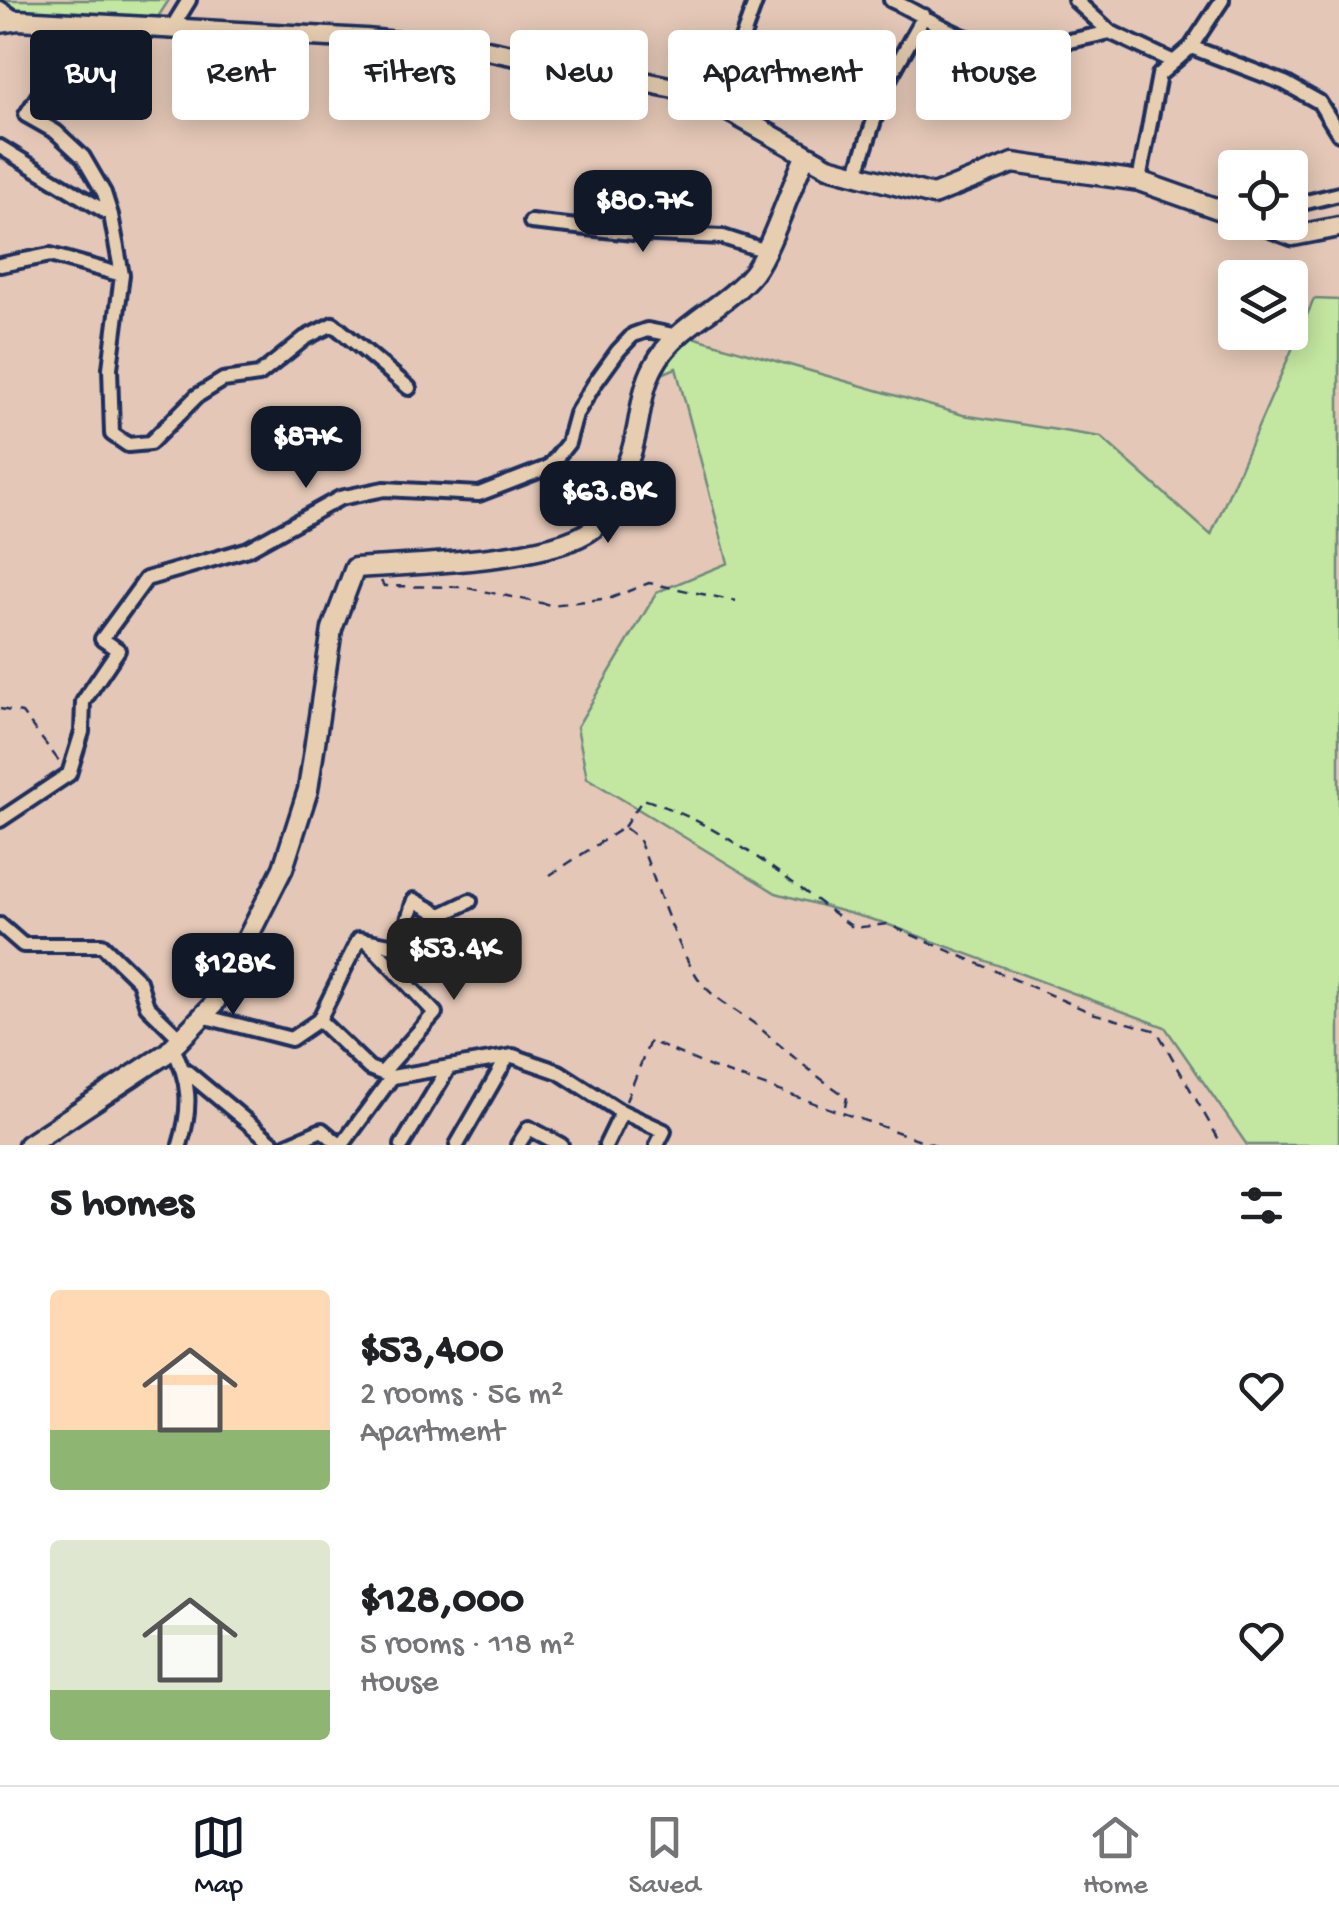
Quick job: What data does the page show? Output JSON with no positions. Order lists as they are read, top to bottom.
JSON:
{
  "page": {
    "chip": [
      "Buy",
      "Rent",
      "Filters",
      "New",
      "Apartment",
      "House"
    ],
    "price": [
      "$80.7K",
      "$87K",
      "$63.8K",
      "$53.4K",
      "$128K"
    ],
    "heading": "5 homes",
    "list": [
      {
        "name": "$53,400",
        "note": "2 rooms · 56 m² · Apartment"
      },
      {
        "name": "$128,000",
        "note": "5 rooms · 118 m² · House"
      }
    ],
    "tabs": ["Map", "Saved", "Home"]
  }
}
